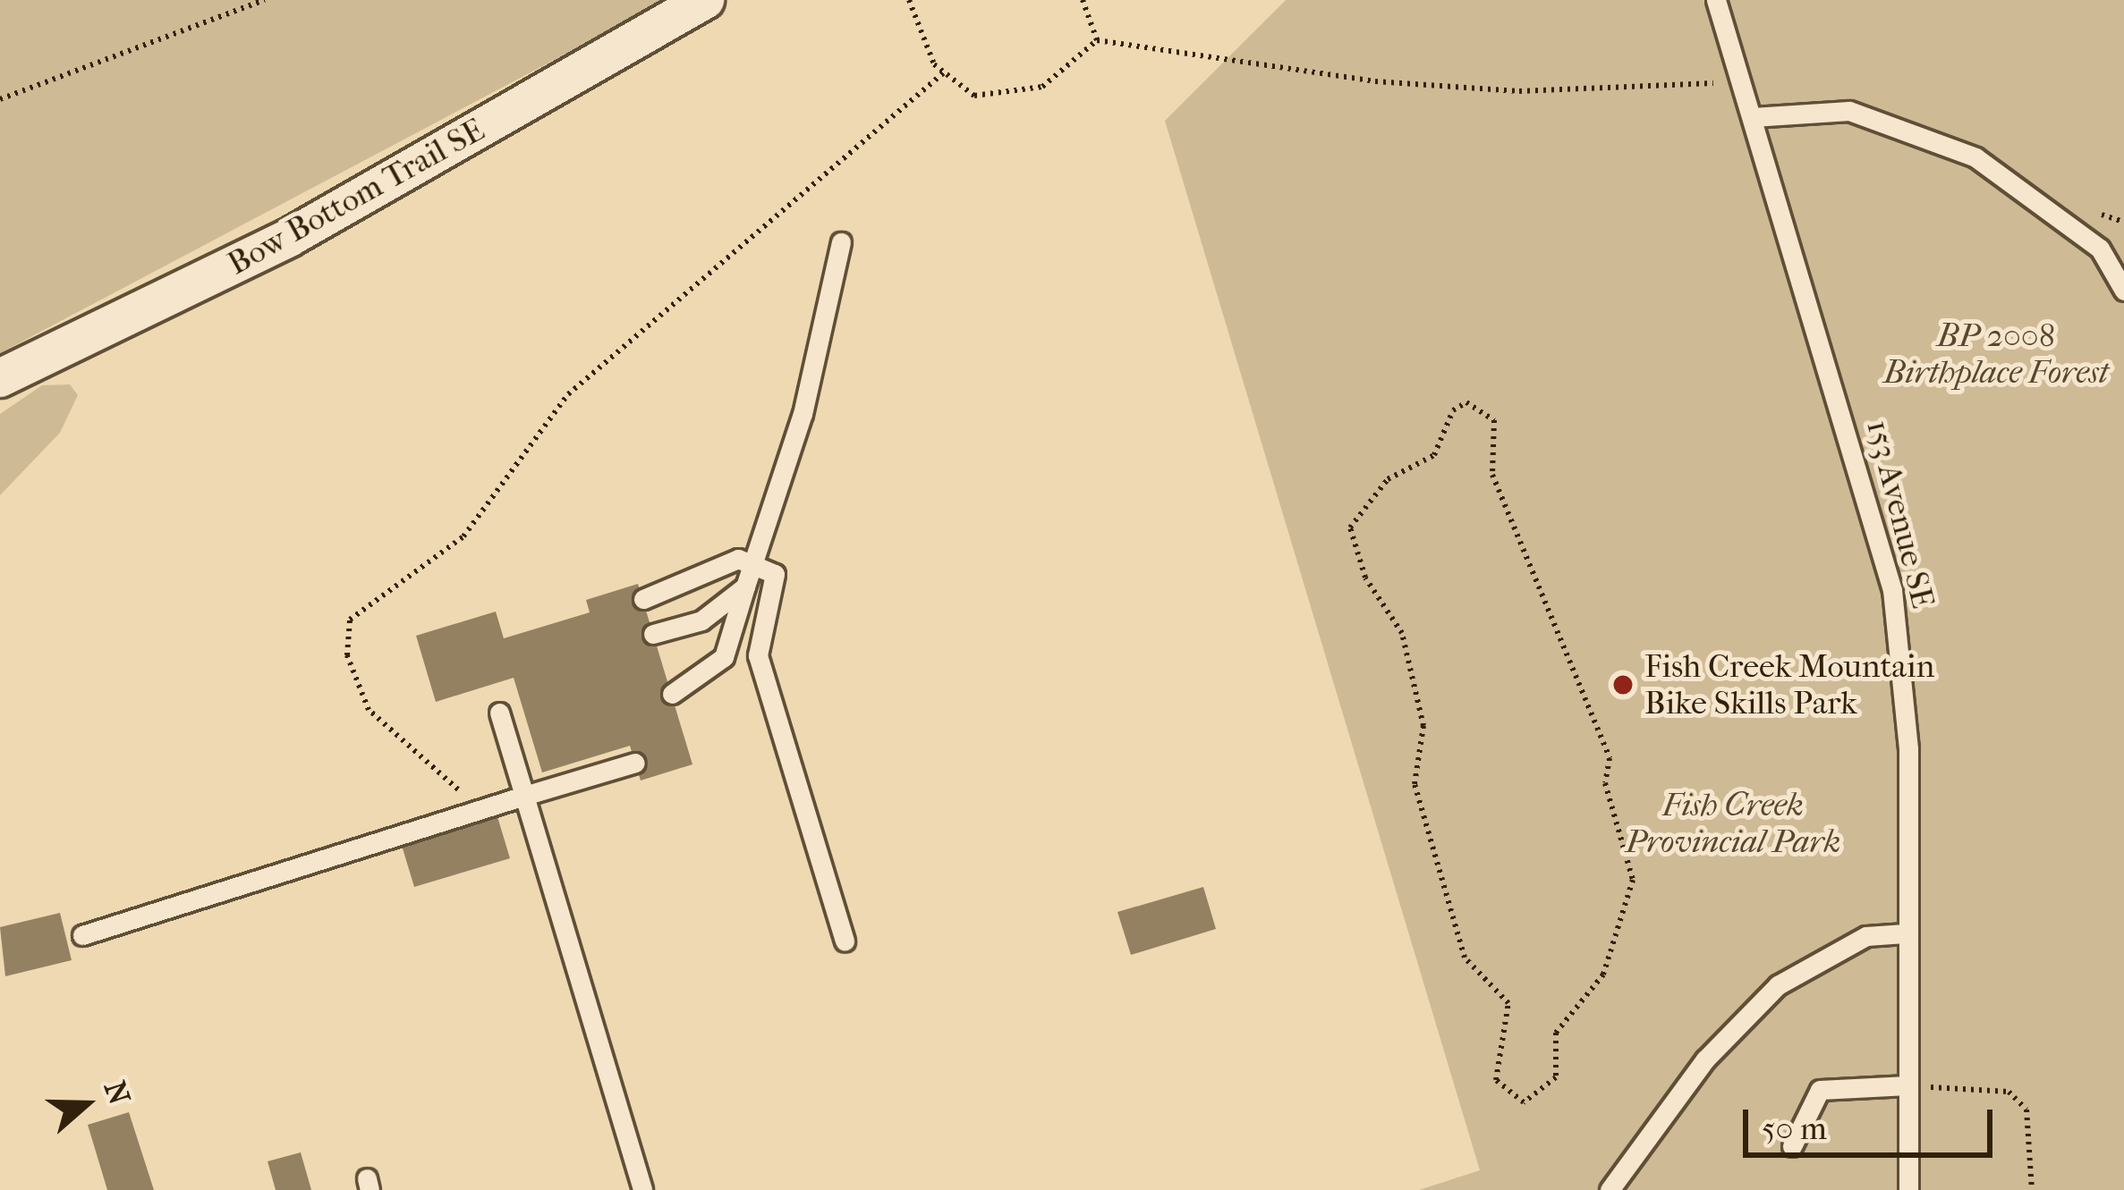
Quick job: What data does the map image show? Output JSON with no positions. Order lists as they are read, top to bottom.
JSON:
{
  "streets": {
    "street": ["Bow Bottom Trail SE"],
    "lane": ["153 Avenue SE"]
  },
  "parks": ["BP 2008 Birthplace Forest", "Fish Creek Provincial Park"],
  "places": ["Fish Creek Mountain Bike Skills Park"],
  "scale_bar": "50 m",
  "north": "right"
}
